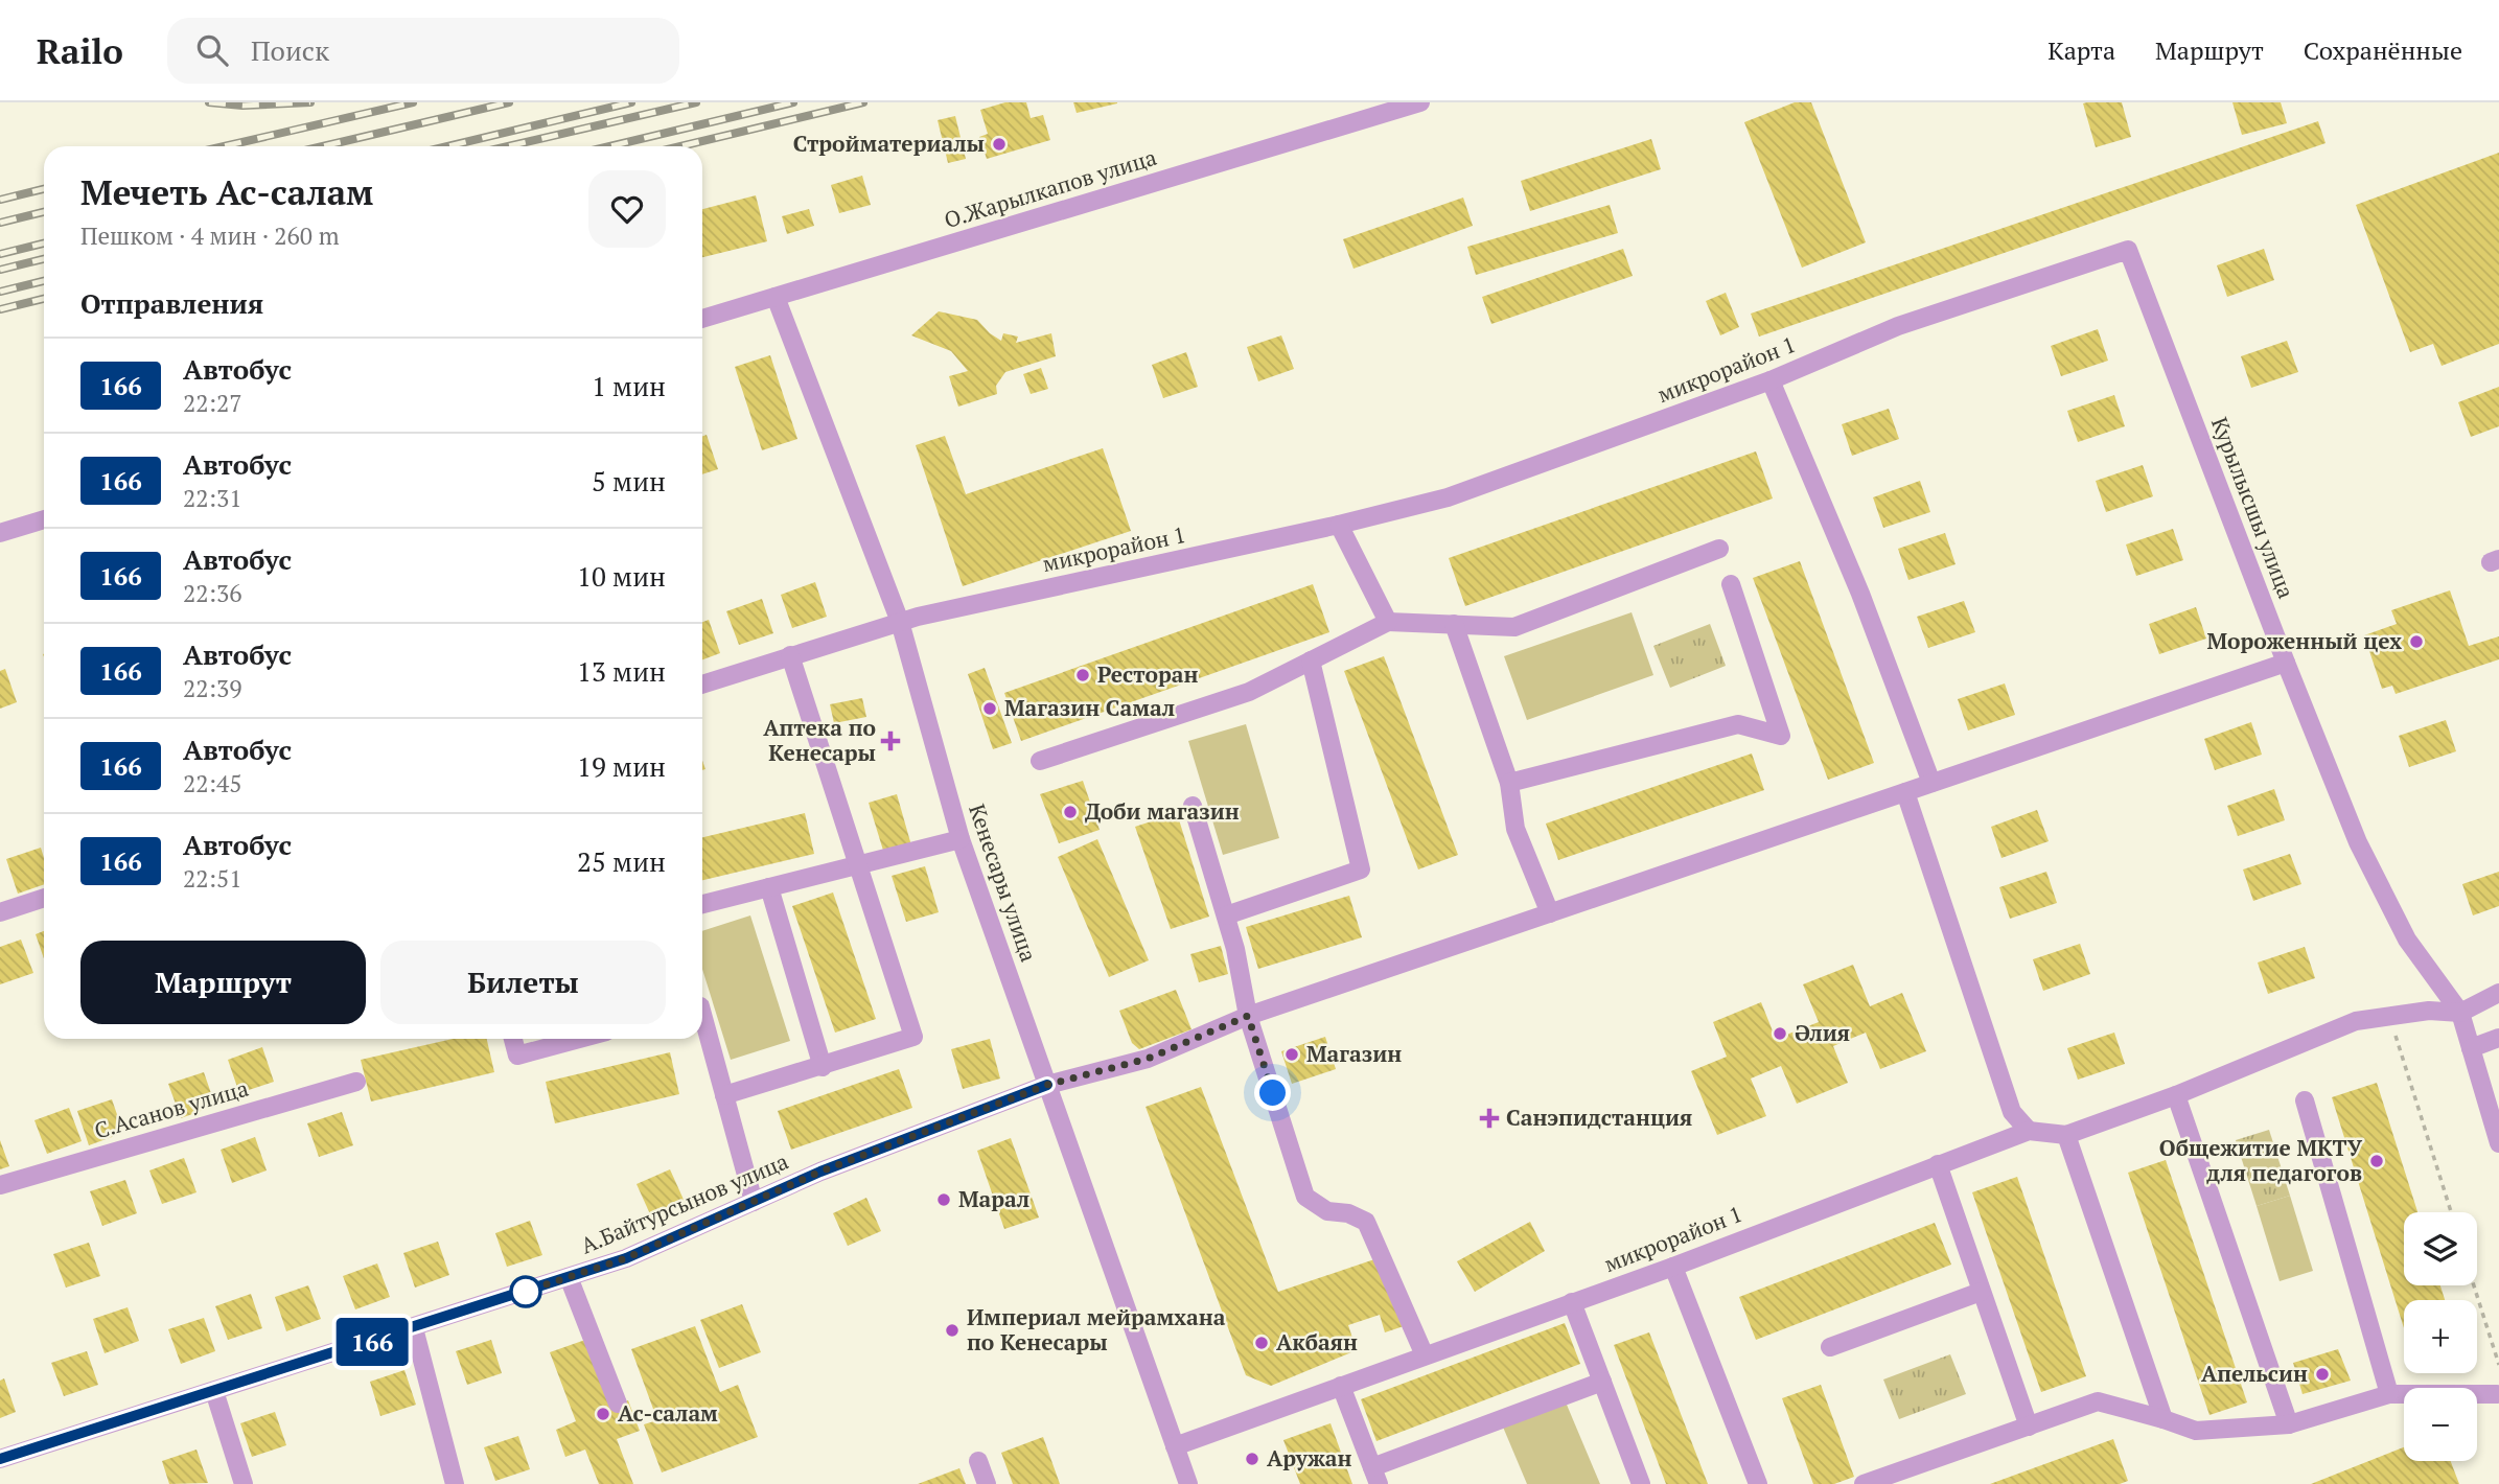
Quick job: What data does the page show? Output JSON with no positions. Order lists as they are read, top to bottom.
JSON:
{
  "streets": {
    "street": [
      "О.Жарылкапов улица",
      "микрорайон 1",
      "Курылысшы улица",
      "Кенесары улица",
      "С.Асанов улица",
      "А.Байтурсынов улица"
    ]
  },
  "crossings": [
    ["О.Жарылкапов улица", "Кенесары улица"],
    ["микрорайон 1", "Курылысшы улица"],
    ["микрорайон 1", "Кенесары улица"],
    ["Кенесары улица", "А.Байтурсынов улица"]
  ],
  "places": {
    "other": [
      "Стройматериалы",
      "Мороженный цех",
      "Ресторан",
      "Магазин Самал",
      "Доби магазин",
      "Әлия",
      "Магазин",
      "Общежитие МКТУ для педагогов",
      "Марал",
      "Империал мейрамхана по Кенесары",
      "Акбаян",
      "Апельсин",
      "Ас-салам",
      "Аружан"
    ],
    "health": ["Аптека по Кенесары", "Санэпидстанция"]
  },
  "lines": ["bus line 166"],
  "page": {
    "header": "Railo",
    "search": "Поиск",
    "nav": ["Карта", "Маршрут", "Сохранённые"],
    "on_map": "166",
    "heading": [
      ["Мечеть Ас-салам", "Пешком · 4 мин · 260 m"],
      "Отправления"
    ],
    "list": [
      {
        "mark": "166",
        "name": "Автобус",
        "note": "22:27",
        "value": "1 мин"
      },
      {
        "mark": "166",
        "name": "Автобус",
        "note": "22:31",
        "value": "5 мин"
      },
      {
        "mark": "166",
        "name": "Автобус",
        "note": "22:36",
        "value": "10 мин"
      },
      {
        "mark": "166",
        "name": "Автобус",
        "note": "22:39",
        "value": "13 мин"
      },
      {
        "mark": "166",
        "name": "Автобус",
        "note": "22:45",
        "value": "19 мин"
      },
      {
        "mark": "166",
        "name": "Автобус",
        "note": "22:51",
        "value": "25 мин"
      }
    ],
    "buttons": ["Маршрут", "Билеты"],
    "map_buttons": ["+", "−"]
  }
}
